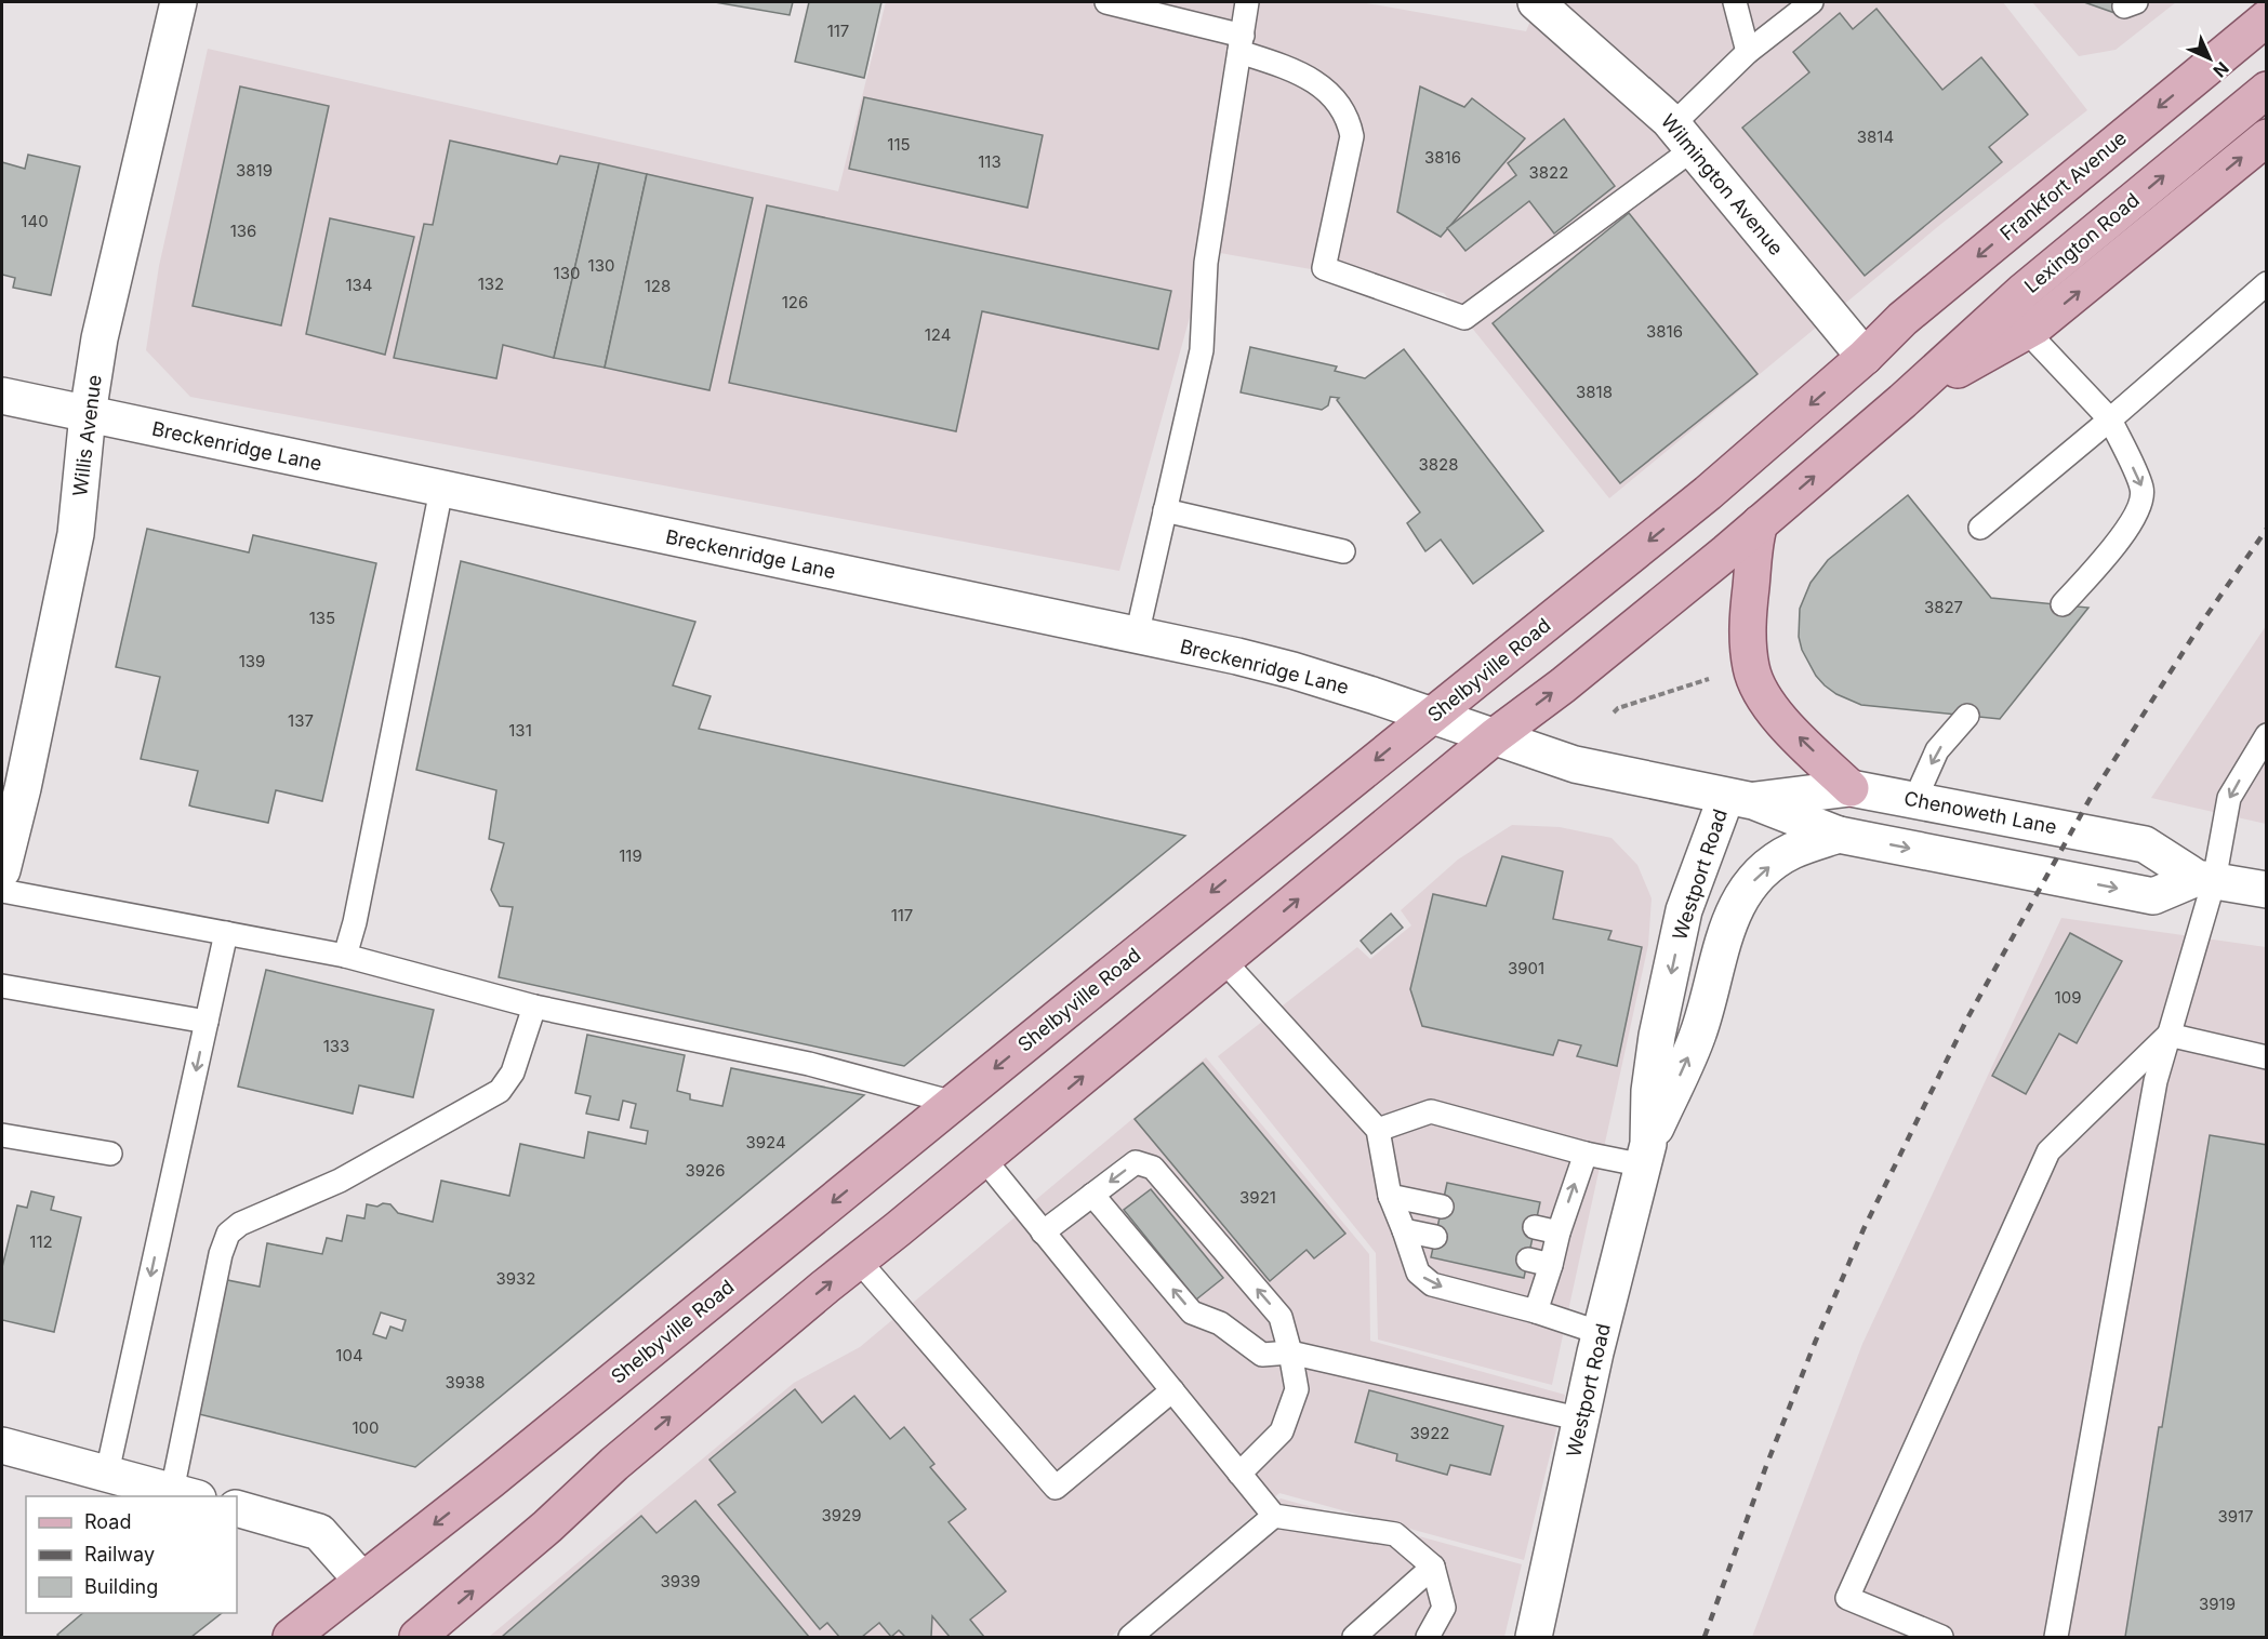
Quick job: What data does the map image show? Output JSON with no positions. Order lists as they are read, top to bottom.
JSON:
{
  "streets": {
    "main road": [
      "Wilmington Avenue",
      "Frankfort Avenue",
      "Lexington Road",
      "Willis Avenue",
      "Breckenridge Lane",
      "Shelbyville Road",
      "Chenoweth Lane",
      "Westport Road"
    ]
  },
  "crossings": [
    ["Wilmington Avenue", "Frankfort Avenue"],
    ["Wilmington Avenue", "Shelbyville Road"],
    ["Frankfort Avenue", "Shelbyville Road"],
    ["Willis Avenue", "Breckenridge Lane"],
    ["Breckenridge Lane", "Shelbyville Road"],
    ["Breckenridge Lane", "Chenoweth Lane"],
    ["Chenoweth Lane", "Westport Road"]
  ],
  "house_numbers": [
    "117",
    "3814",
    "115",
    "3816",
    "113",
    "3819",
    "3822",
    "140",
    "136",
    "130",
    "130",
    "132",
    "134",
    "128",
    "126",
    "3816",
    "124",
    "3818",
    "3828",
    "3827",
    "135",
    "139",
    "137",
    "131",
    "119",
    "117",
    "3901",
    "109",
    "133",
    "3924",
    "3926",
    "3921",
    "112",
    "3932",
    "104",
    "3938",
    "100",
    "3922",
    "3929",
    "3917",
    "3939",
    "3919"
  ],
  "legend": ["Road", "Railway", "Building"],
  "north": "bottom right"
}
